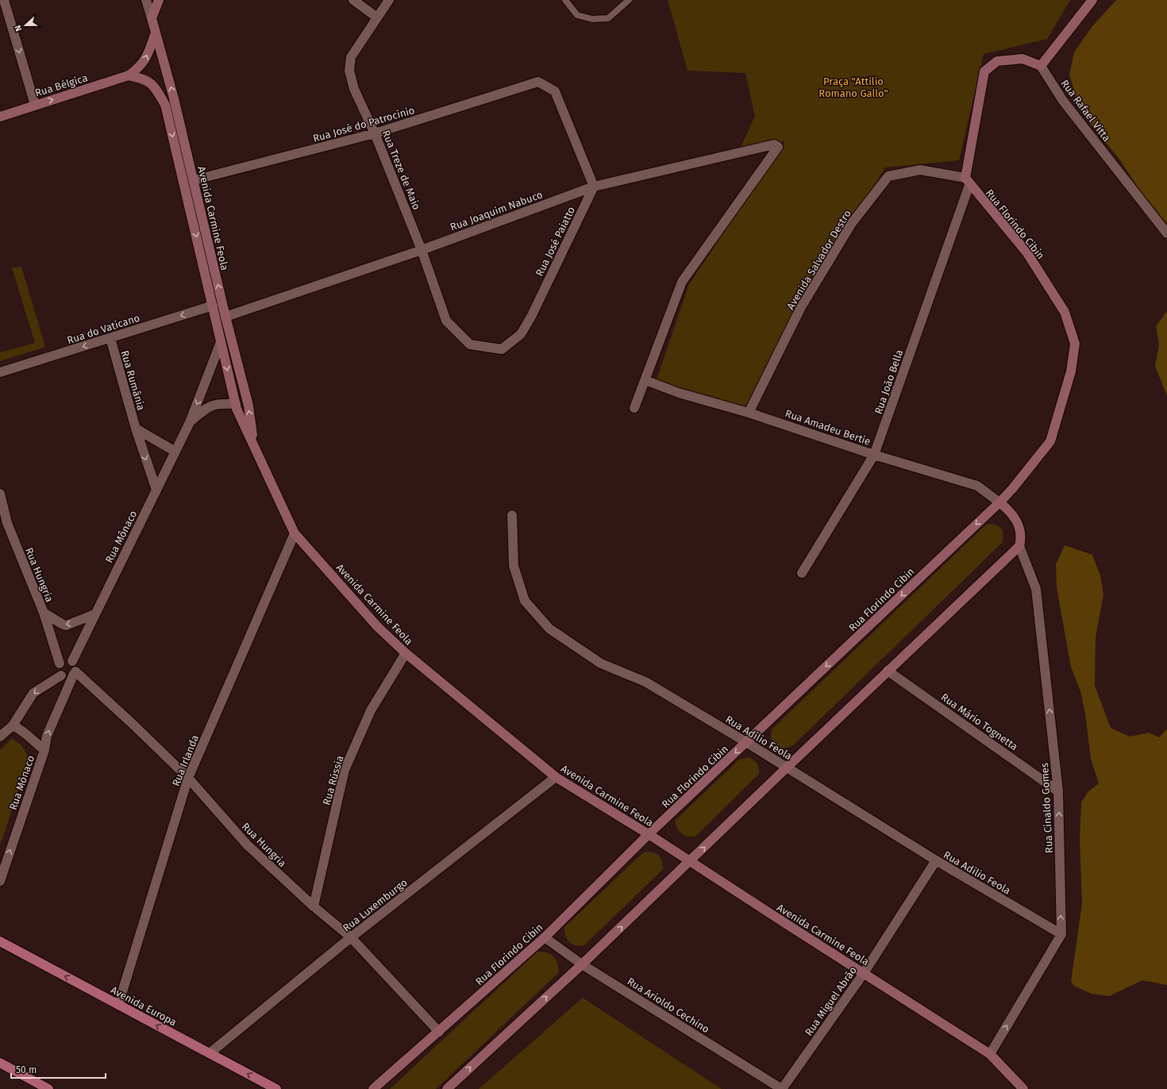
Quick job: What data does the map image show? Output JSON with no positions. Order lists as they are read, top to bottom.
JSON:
{
  "streets": {
    "main road": [
      "Rua Bélgica",
      "Avenida Carmine Feola",
      "Rua Florindo Cibin",
      "Avenida Europa"
    ],
    "street": [
      "Rua Rafael Vitta",
      "Rua José do Patrocínio",
      "Rua Treze de Maio",
      "Rua Joaquim Nabuco",
      "Rua José Paiatto",
      "Avenida Salvador Destro",
      "Rua do Vaticano",
      "Rua Rumânia",
      "Rua João Bella",
      "Rua Amadeu Bertie",
      "Rua Mônaco",
      "Rua Hungria",
      "Rua Mário Tognetta",
      "Rua Adílio Feola",
      "Rua Irlanda",
      "Rua Rússia",
      "Rua Cinaldo Gomes",
      "Rua Luxemburgo",
      "Rua Miguel Abrão",
      "Rua Arioldo Cechino"
    ]
  },
  "crossings": [
    ["Rua Bélgica", "Avenida Carmine Feola"],
    ["Rua José do Patrocínio", "Rua Treze de Maio"],
    ["Rua José do Patrocínio", "Rua Joaquim Nabuco"],
    ["Rua José do Patrocínio", "Avenida Carmine Feola"],
    ["Rua José do Patrocínio", "Rua José Paiatto"],
    ["Rua Treze de Maio", "Rua Joaquim Nabuco"],
    ["Rua Treze de Maio", "Rua José Paiatto"],
    ["Rua Joaquim Nabuco", "Avenida Carmine Feola"],
    ["Rua Joaquim Nabuco", "Rua José Paiatto"],
    ["Rua Joaquim Nabuco", "Rua Amadeu Bertie"],
    ["Avenida Carmine Feola", "Rua Florindo Cibin"],
    ["Avenida Carmine Feola", "Rua do Vaticano"],
    ["Avenida Carmine Feola", "Rua Mônaco"],
    ["Avenida Carmine Feola", "Rua Irlanda"],
    ["Avenida Carmine Feola", "Rua Rússia"],
    ["Avenida Carmine Feola", "Rua Luxemburgo"],
    ["Avenida Carmine Feola", "Rua Miguel Abrão"],
    ["Rua Florindo Cibin", "Avenida Salvador Destro"],
    ["Rua Florindo Cibin", "Rua João Bella"],
    ["Rua Florindo Cibin", "Rua Amadeu Bertie"],
    ["Rua Florindo Cibin", "Rua Hungria"],
    ["Rua Florindo Cibin", "Rua Adílio Feola"],
    ["Rua Florindo Cibin", "Rua Arioldo Cechino"],
    ["Avenida Salvador Destro", "Rua João Bella"],
    ["Avenida Salvador Destro", "Rua Amadeu Bertie"],
    ["Rua do Vaticano", "Rua Rumânia"],
    ["Rua Rumânia", "Rua Mônaco"],
    ["Rua João Bella", "Rua Amadeu Bertie"],
    ["Rua Mônaco", "Rua Hungria"],
    ["Rua Hungria", "Rua Irlanda"],
    ["Rua Hungria", "Rua Rússia"],
    ["Rua Hungria", "Rua Luxemburgo"],
    ["Rua Mário Tognetta", "Rua Cinaldo Gomes"],
    ["Rua Adílio Feola", "Rua Cinaldo Gomes"],
    ["Rua Adílio Feola", "Rua Miguel Abrão"],
    ["Rua Irlanda", "Avenida Europa"],
    ["Rua Luxemburgo", "Avenida Europa"],
    ["Rua Miguel Abrão", "Rua Arioldo Cechino"]
  ],
  "one_way": [
    "Rua Bélgica",
    "Rua do Vaticano",
    "Rua Rumânia",
    "Rua Cinaldo Gomes",
    "Avenida Europa"
  ],
  "parks": ["Praça \"Attilio Romano Gallo\""],
  "scale_bar": "50 m",
  "north": "left"
}
